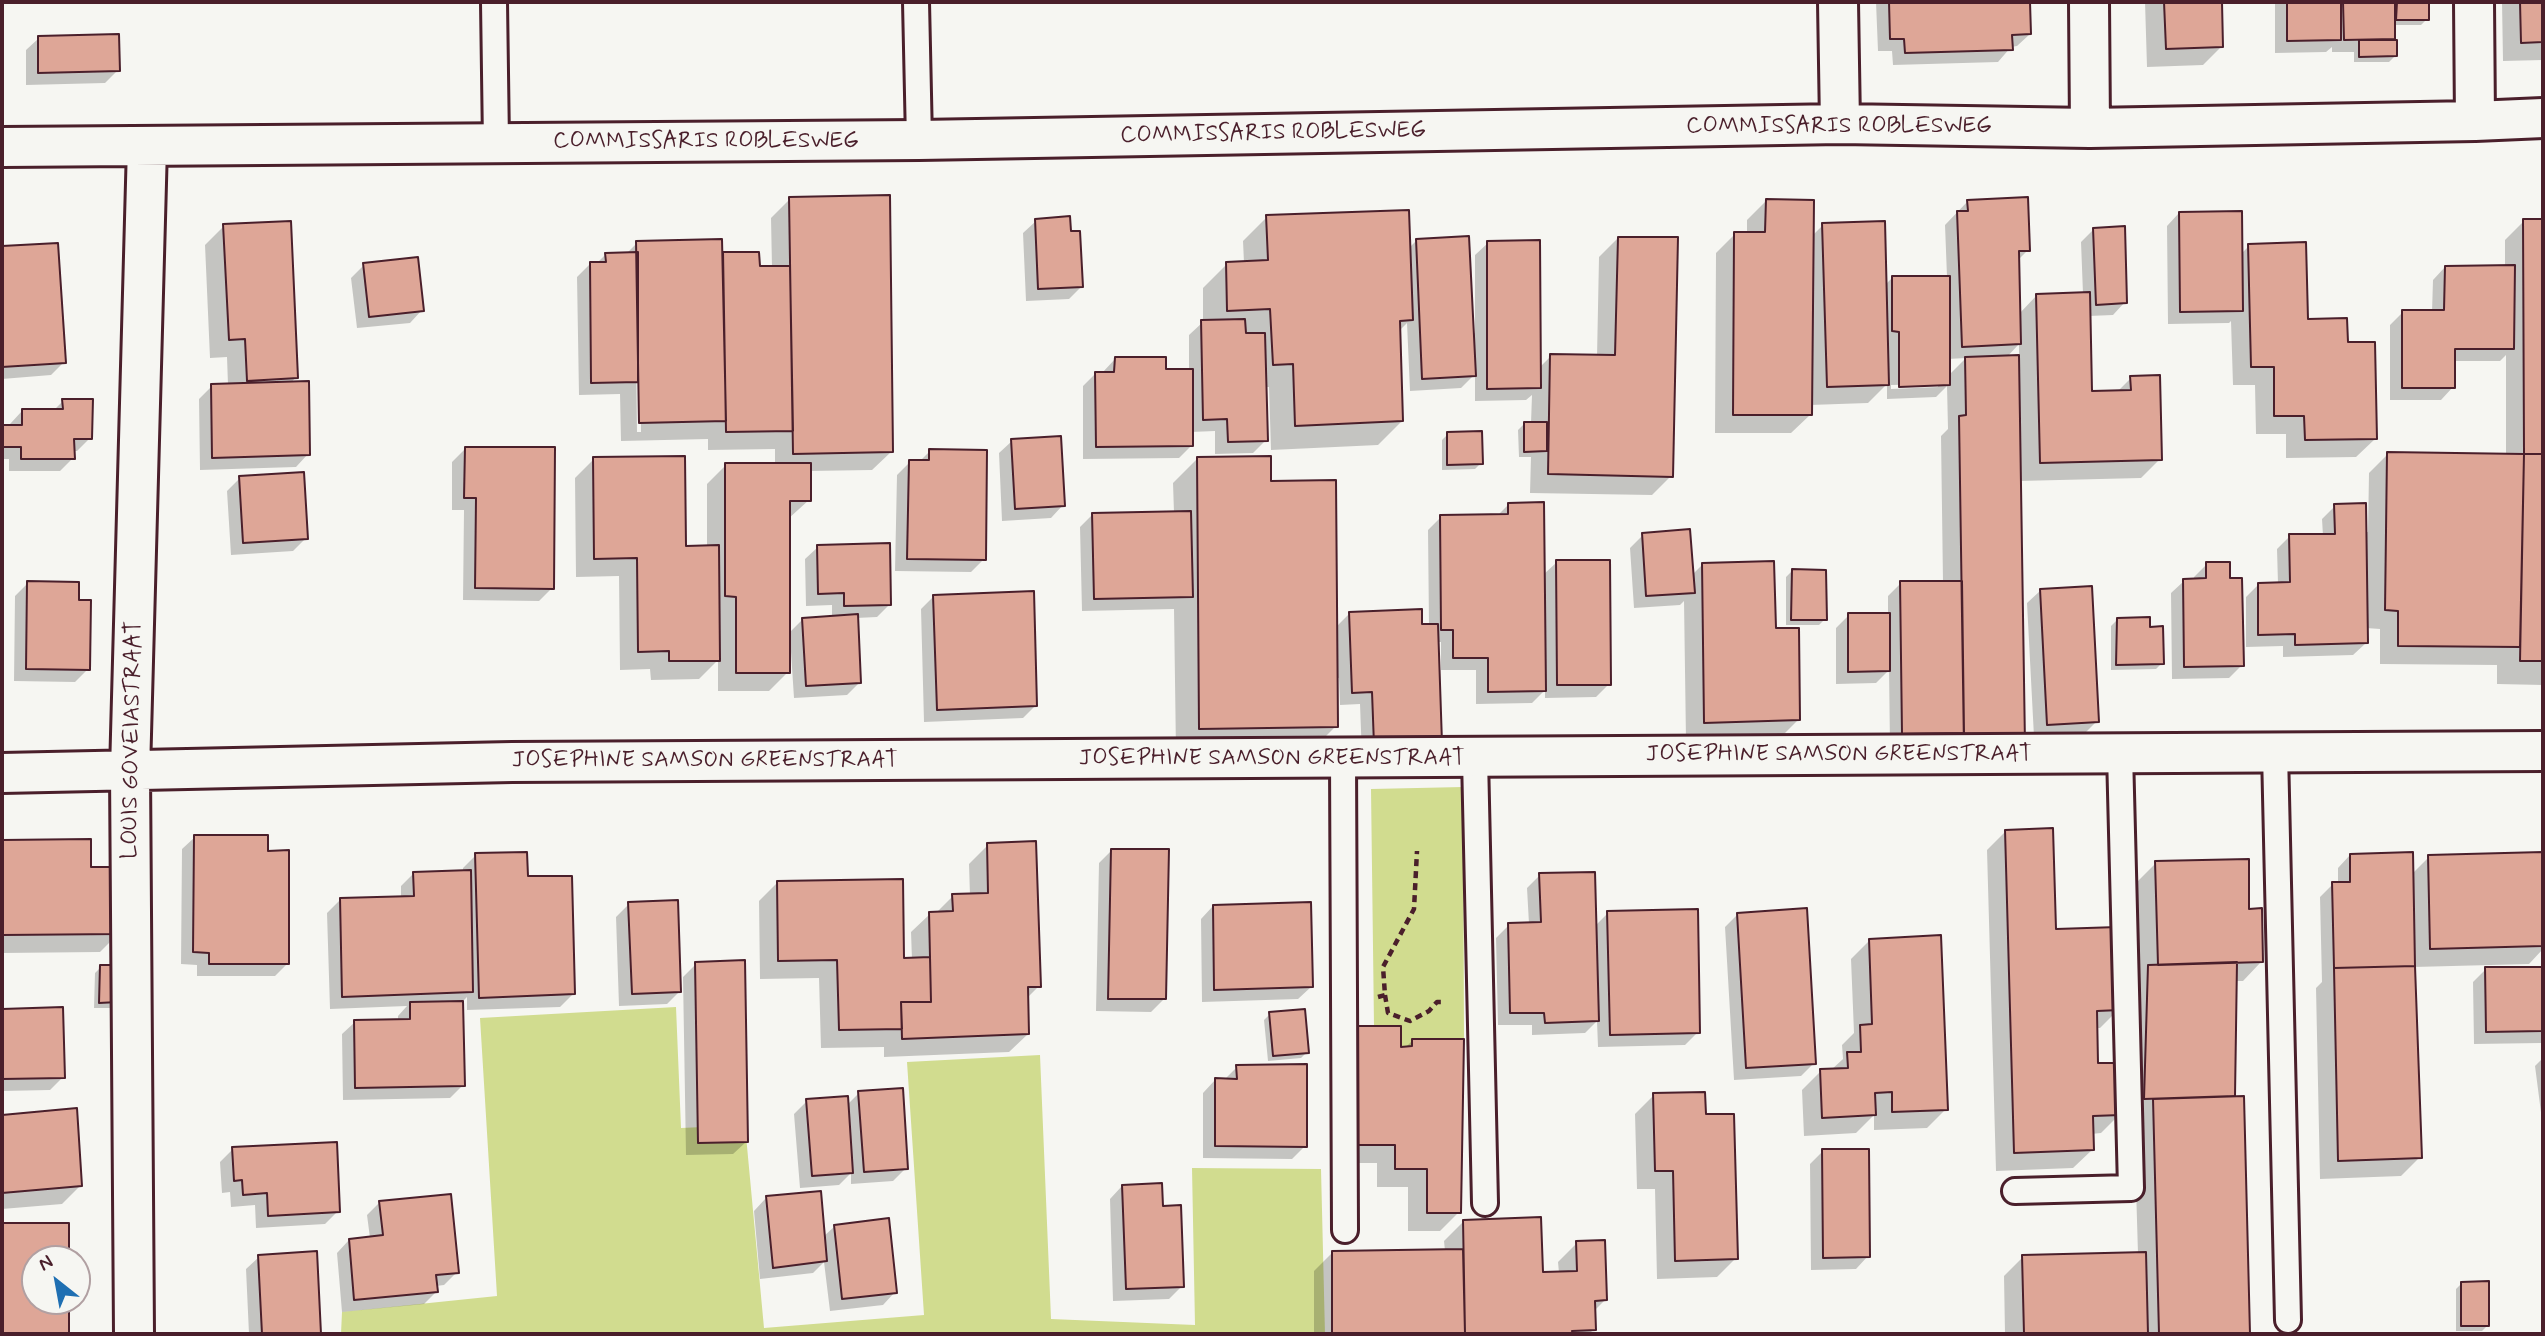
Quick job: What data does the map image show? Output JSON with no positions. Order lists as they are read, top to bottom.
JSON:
{
  "streets": {
    "street": ["COMMISSARIS ROBLESWEG", "LOUIS GOVEIASTRAAT", "JOSEPHINE SAMSON GREENSTRAAT"]
  },
  "crossings": [
    ["COMMISSARIS ROBLESWEG", "LOUIS GOVEIASTRAAT"],
    ["LOUIS GOVEIASTRAAT", "JOSEPHINE SAMSON GREENSTRAAT"]
  ],
  "north": "top left"
}
